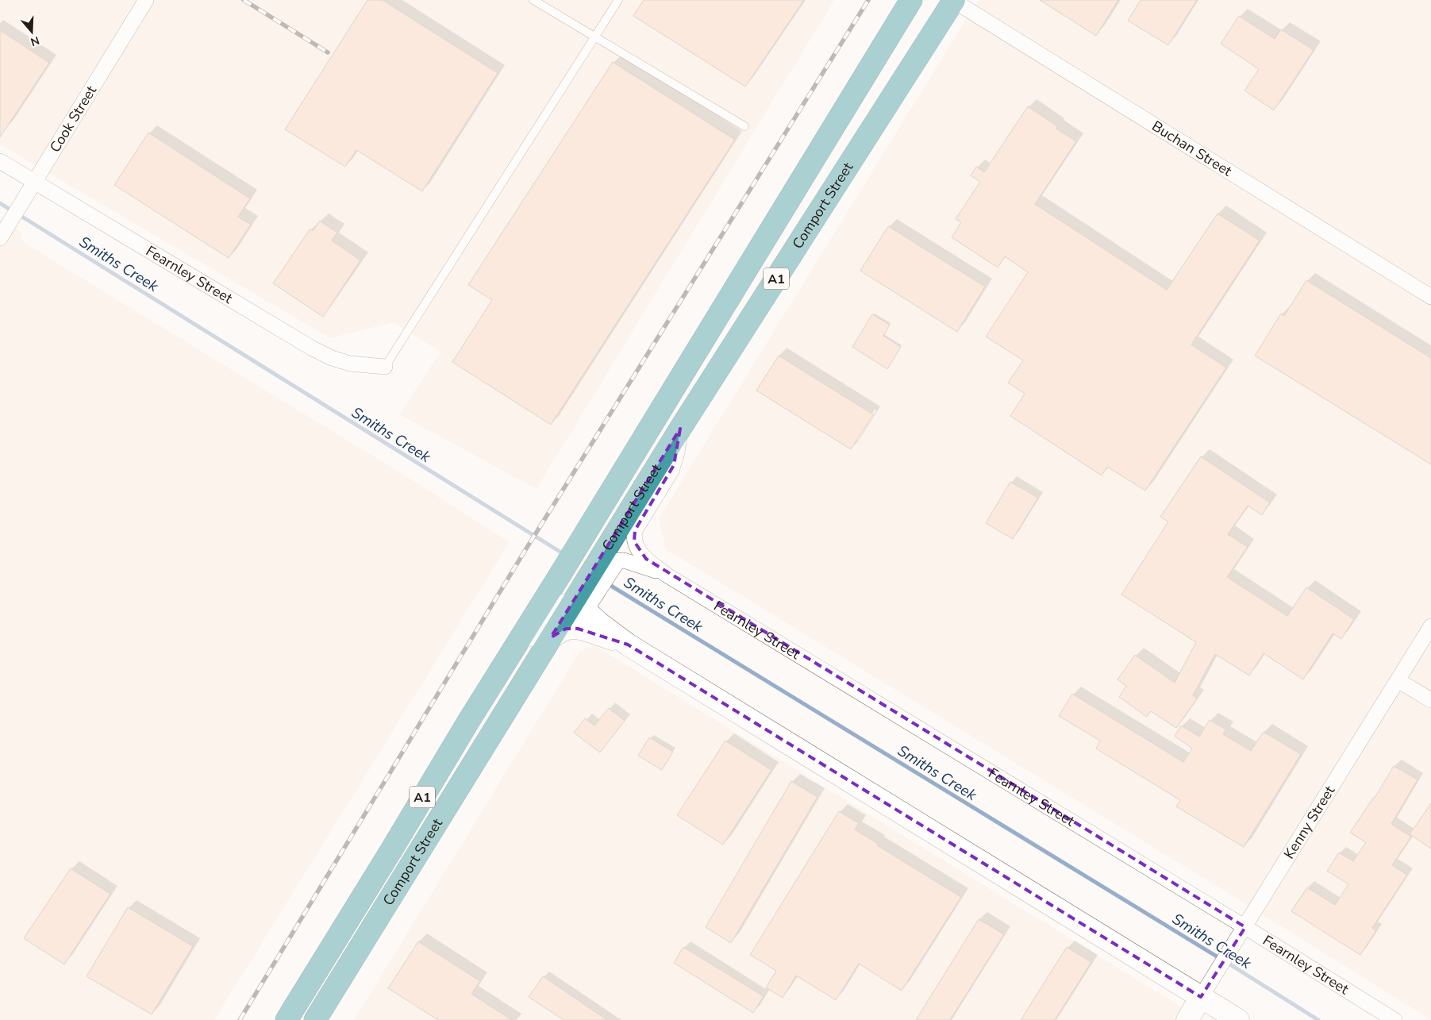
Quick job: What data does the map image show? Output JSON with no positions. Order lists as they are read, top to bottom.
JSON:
{
  "streets": {
    "highway": ["Comport Street", "A1"],
    "street": [
      "Cook Street",
      "Buchan Street",
      "Fearnley Street",
      "Kenny Street"
    ]
  },
  "crossings": [
    ["Cook Street", "Fearnley Street"],
    ["Buchan Street", "Comport Street"],
    ["Comport Street", "Fearnley Street"],
    ["Fearnley Street", "Kenny Street"]
  ],
  "water": ["Smiths Creek"],
  "north": "bottom"
}
